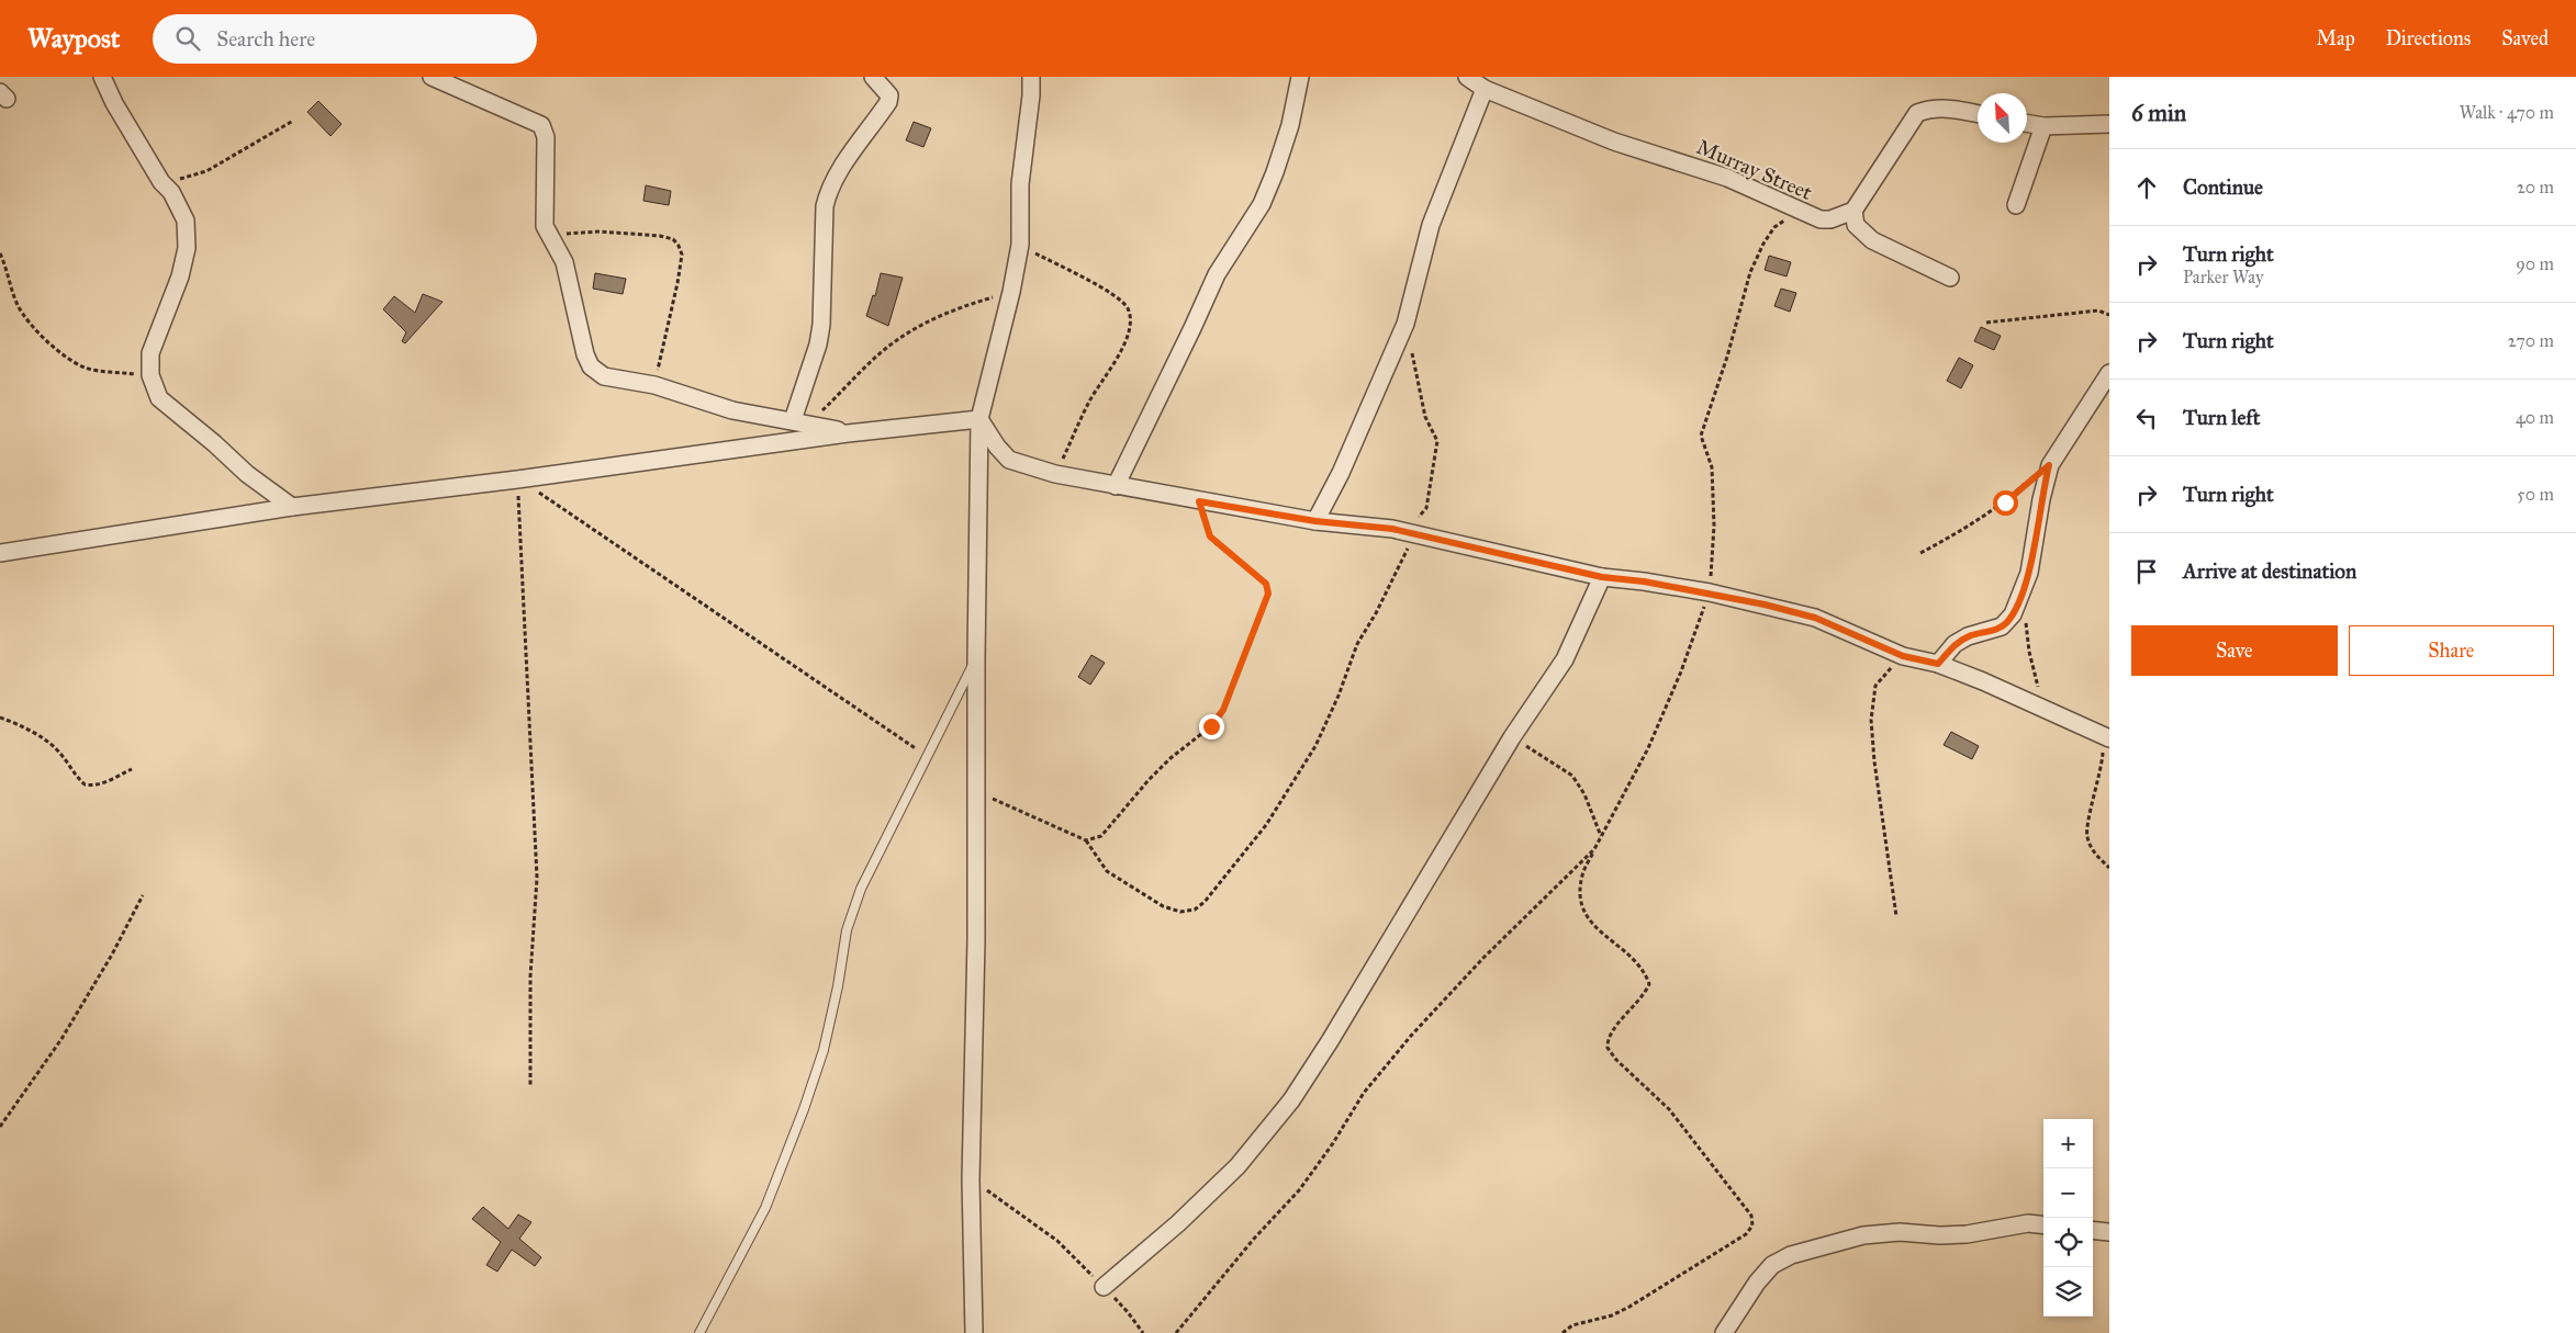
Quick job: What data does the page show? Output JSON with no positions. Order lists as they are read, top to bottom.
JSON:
{
  "streets": {
    "street": ["Murray Street"]
  },
  "north": "top left",
  "page": {
    "header": "Waypost",
    "search": "Search here",
    "nav": ["Map", "Directions", "Saved"],
    "heading": ["6 min", "Walk · 470 m"],
    "list": [
      ["Continue", "20 m"],
      ["Turn right", "Parker Way", "90 m"],
      ["Turn right", "270 m"],
      ["Turn left", "40 m"],
      ["Turn right", "50 m"],
      "Arrive at destination"
    ],
    "buttons": ["Save", "Share"],
    "map_buttons": ["+", "−"]
  }
}
